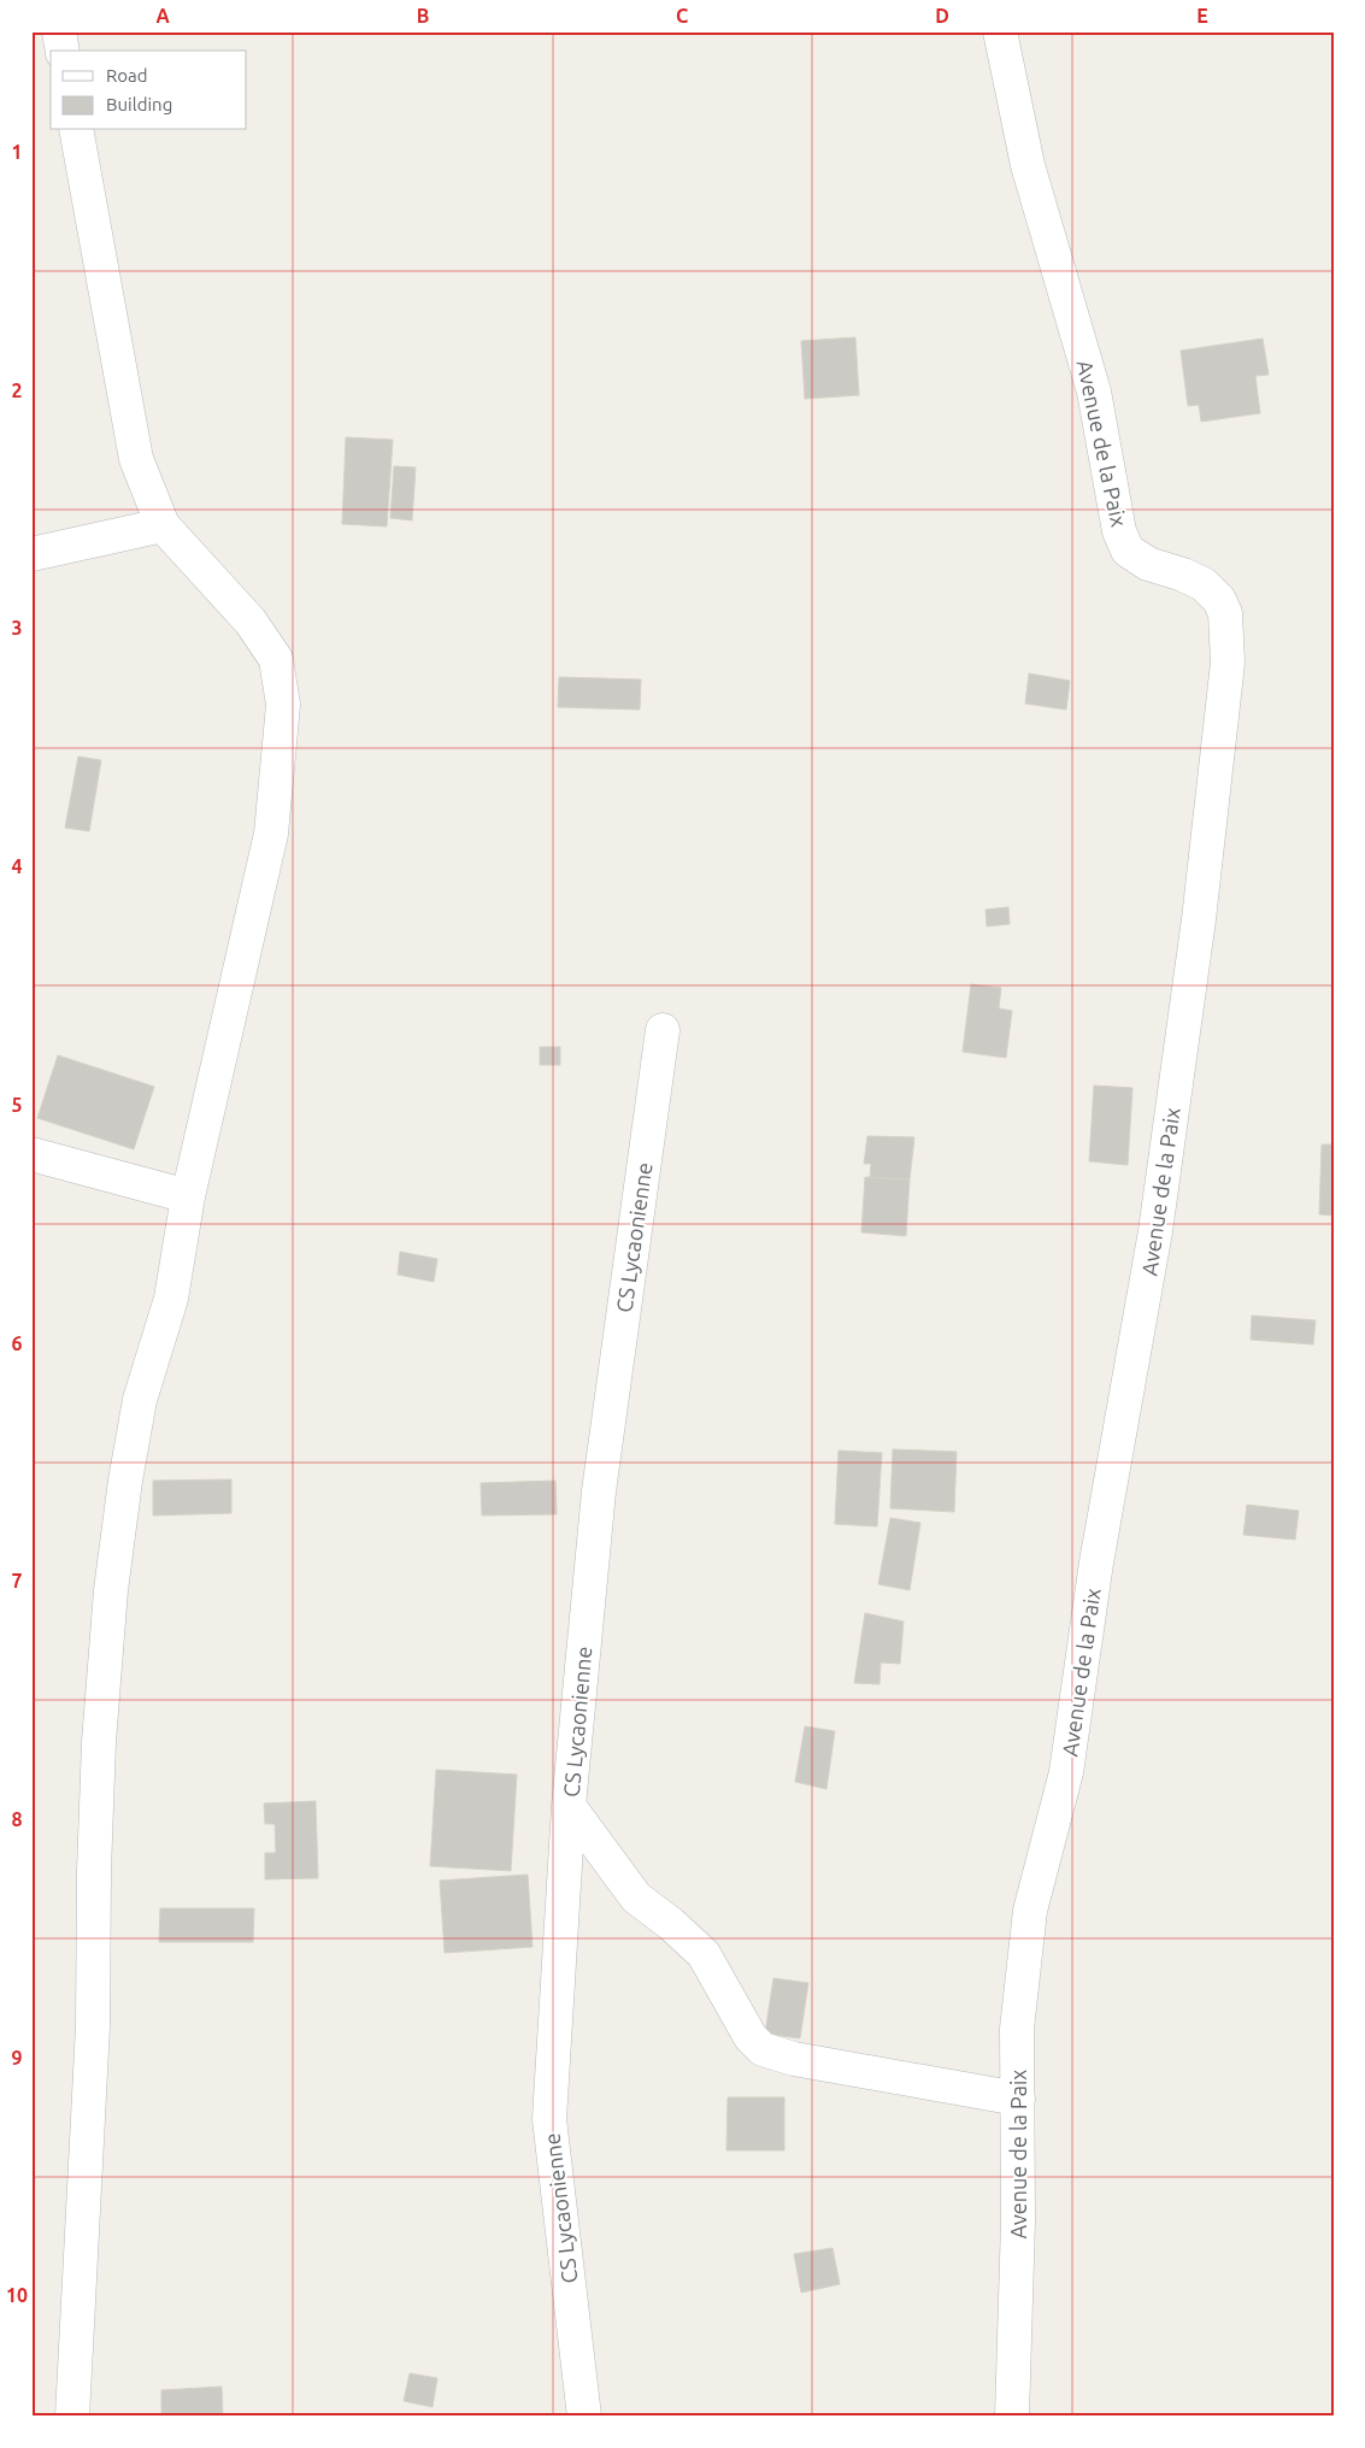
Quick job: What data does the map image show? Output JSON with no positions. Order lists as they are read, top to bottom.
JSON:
{
  "streets": {
    "street": ["Avenue de la Paix", "CS Lycaonienne"]
  },
  "legend": ["Road", "Building"],
  "grid": {
    "columns": [
      "A",
      "B",
      "C",
      "D",
      "E"
    ],
    "rows": [
      "1",
      "2",
      "3",
      "4",
      "5",
      "6",
      "7",
      "8",
      "9",
      "10"
    ]
  }
}
